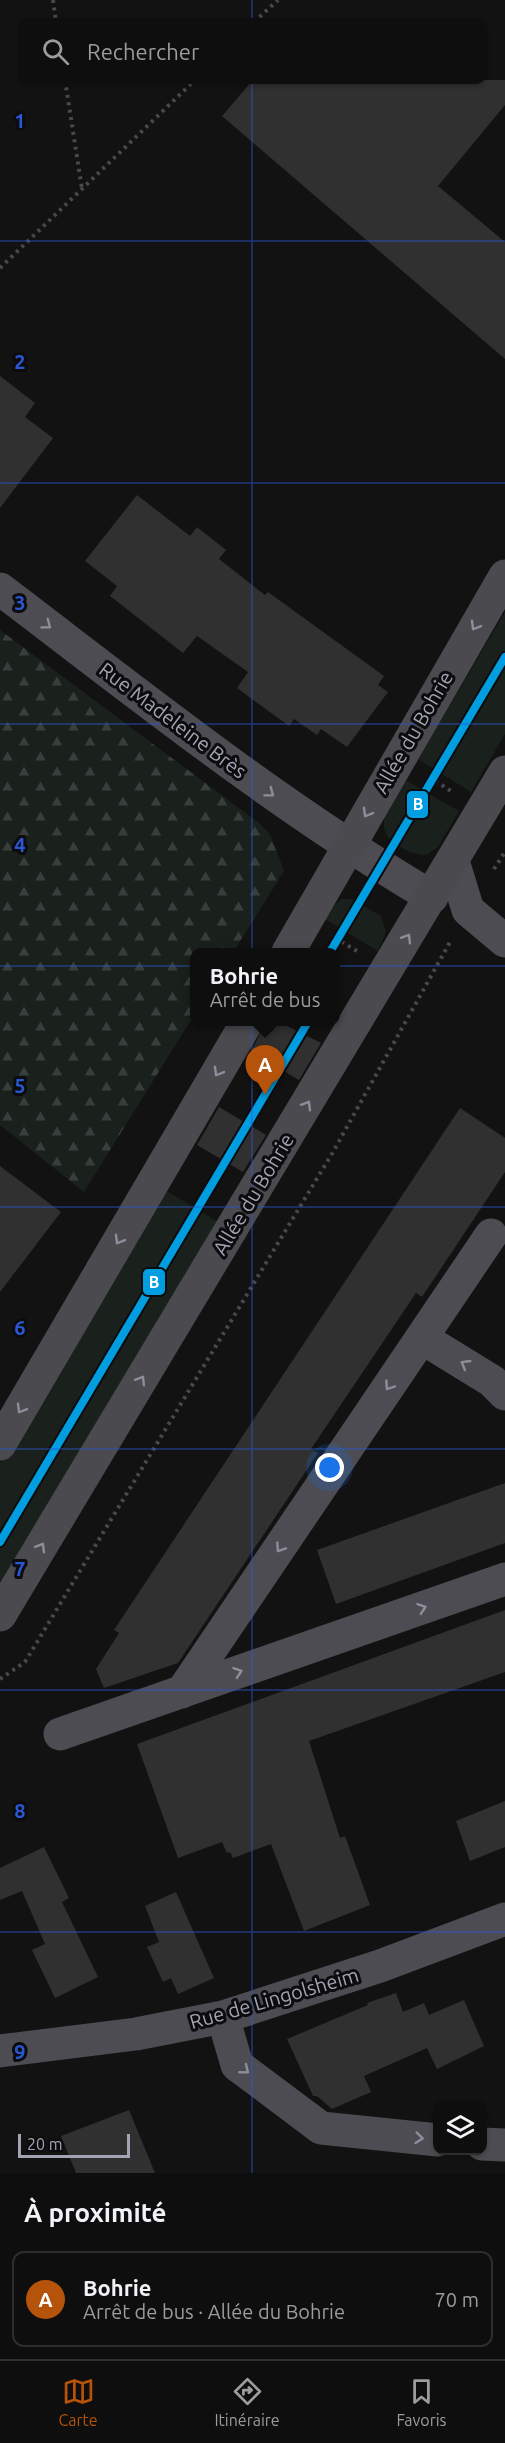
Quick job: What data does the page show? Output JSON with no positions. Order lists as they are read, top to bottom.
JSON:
{
  "streets": {
    "main road": ["Allée du Bohrie"],
    "street": ["Rue Madeleine Brès", "Rue de Lingolsheim"]
  },
  "crossings": [
    ["Rue Madeleine Brès", "Allée du Bohrie"]
  ],
  "one_way": ["Rue Madeleine Brès"],
  "lines": ["transit line B"],
  "scale_bar": "20 m",
  "page": {
    "search": "Rechercher",
    "popup": ["Bohrie", "Arrêt de bus"],
    "pins": "A",
    "scale": "20 m",
    "heading": "À proximité",
    "list": [
      {
        "mark": "A",
        "name": "Bohrie",
        "note": "Arrêt de bus · Allée du Bohrie",
        "value": "70 m"
      }
    ],
    "nav": ["Carte", "Itinéraire", "Favoris"]
  },
  "grid": {
    "rows": [
      "1",
      "2",
      "3",
      "4",
      "5",
      "6",
      "7",
      "8",
      "9"
    ]
  }
}
